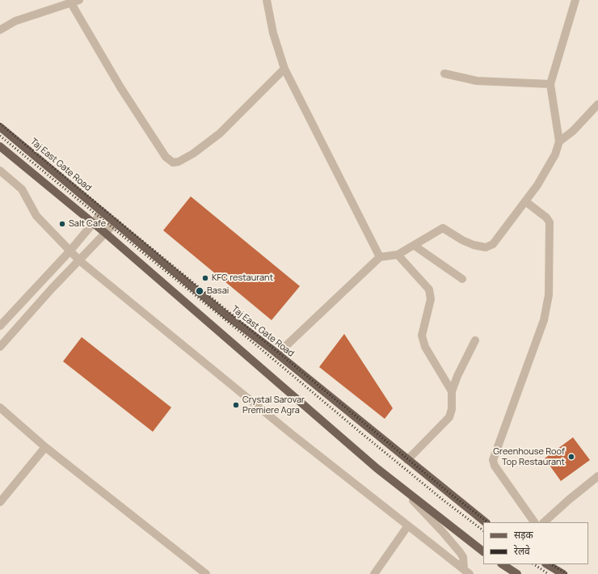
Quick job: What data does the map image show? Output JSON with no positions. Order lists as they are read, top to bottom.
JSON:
{
  "streets": {
    "main road": ["Taj East Gate Road"]
  },
  "places": [
    "Salt Cafe",
    "KFC restaurant",
    "Basai",
    "Crystal Sarovar Premiere Agra",
    "Greenhouse Roof Top Restaurant"
  ],
  "legend": ["सड़क", "रेलवे"]
}
